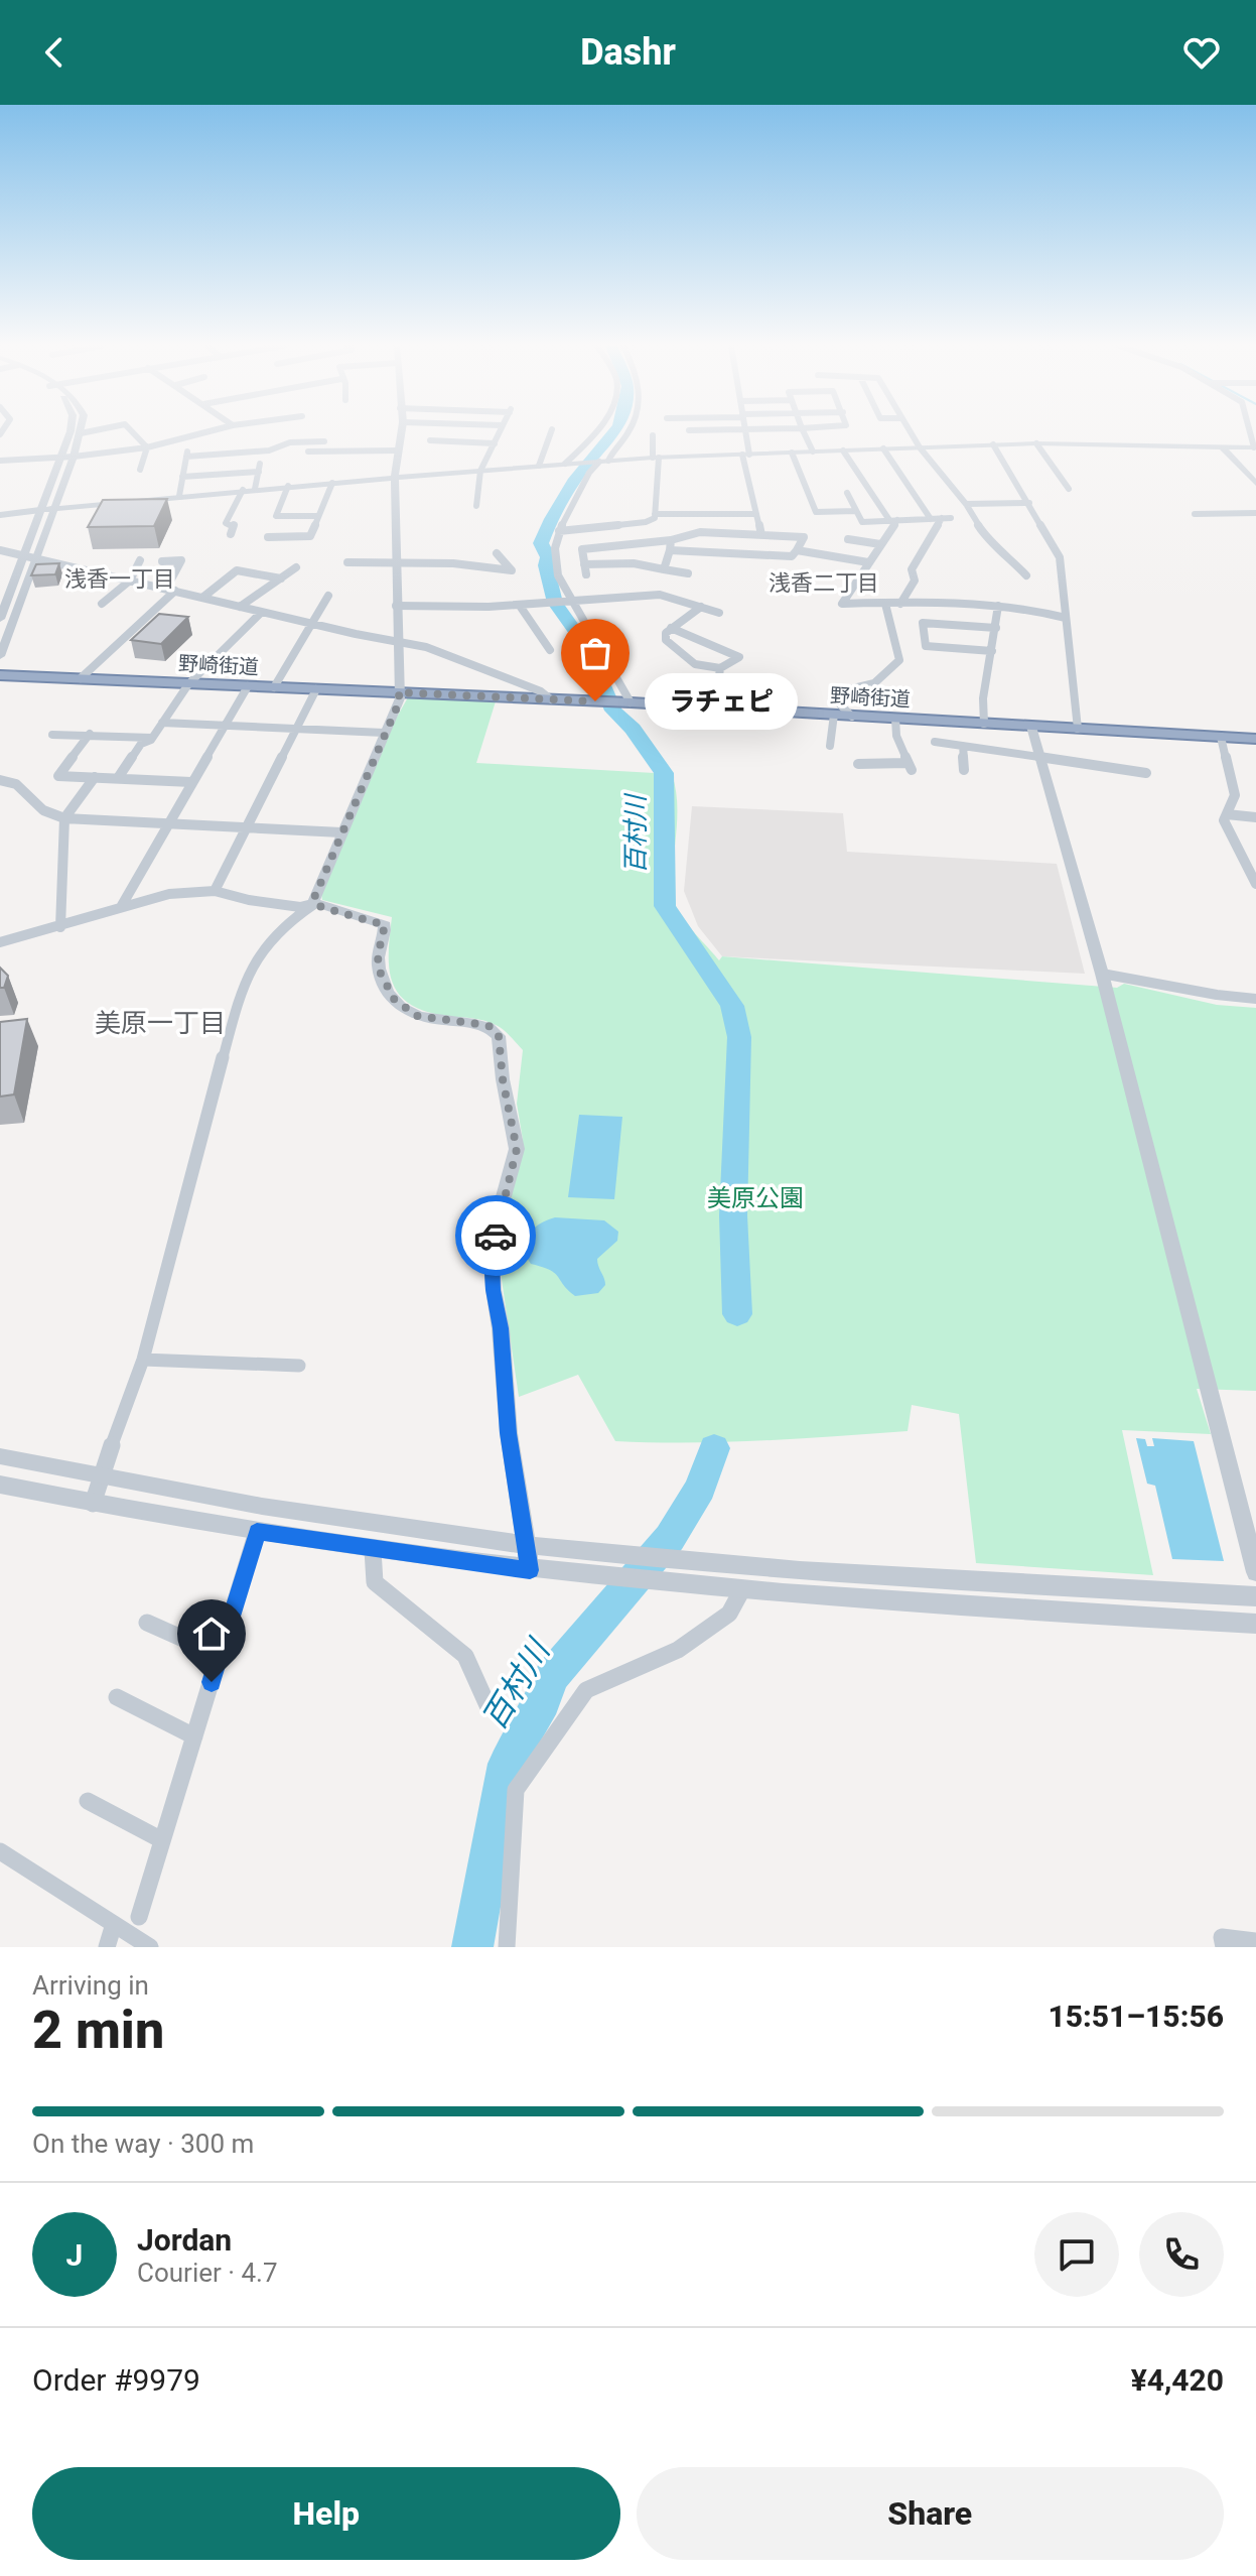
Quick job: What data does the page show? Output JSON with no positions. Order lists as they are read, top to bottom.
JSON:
{
  "streets": {
    "highway": ["野崎街道"]
  },
  "districts": ["浅香一丁目", "浅香二丁目", "美原一丁目"],
  "water": ["百村川"],
  "parks": ["美原公園"],
  "places": ["ラチェピ"],
  "page": {
    "header": "Dashr",
    "bubble": "ラチェピ",
    "heading": ["2 min", "Arriving in", "15:51–15:56"],
    "panel": [
      "Jordan",
      "Courier · 4.7",
      "Order #9979",
      "¥4,420"
    ],
    "bar": "On the way · 300 m",
    "round": "J",
    "buttons": ["Help", "Share"]
  }
}
